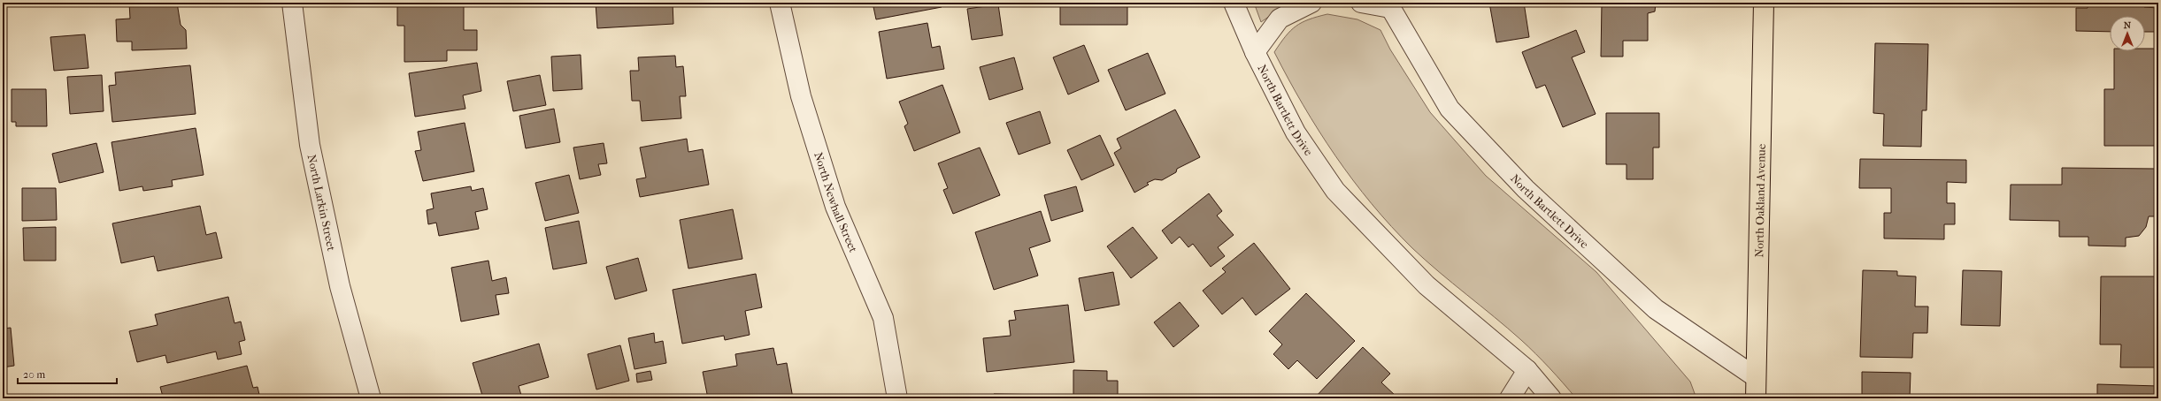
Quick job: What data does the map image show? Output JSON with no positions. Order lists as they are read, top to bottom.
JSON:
{
  "streets": {
    "main road": ["North Oakland Avenue"],
    "street": ["North Bartlett Drive", "North Newhall Street", "North Larkin Street"]
  },
  "crossings": [
    ["North Bartlett Drive", "North Oakland Avenue"]
  ],
  "scale_bar": "20 m",
  "north": "top"
}
